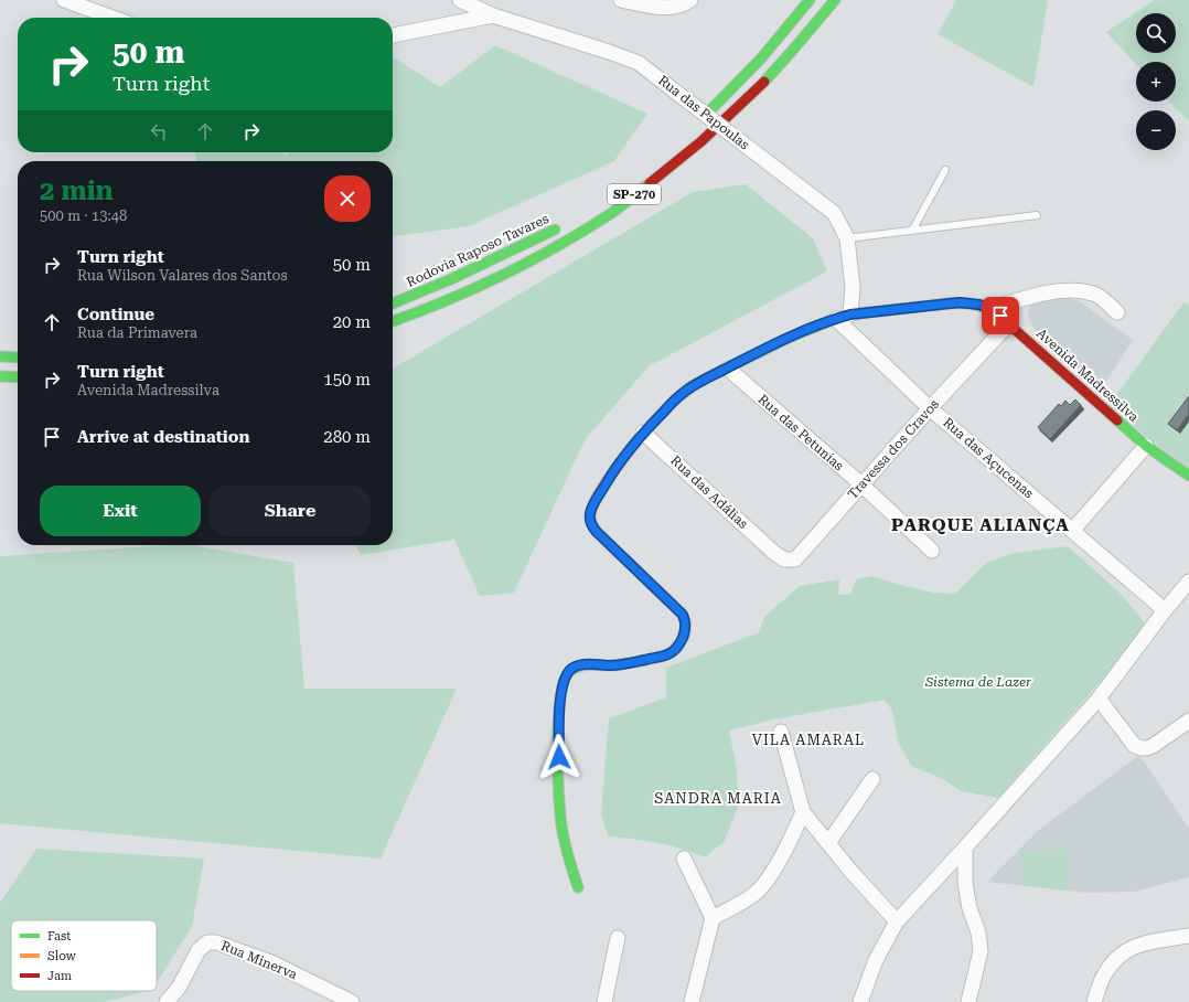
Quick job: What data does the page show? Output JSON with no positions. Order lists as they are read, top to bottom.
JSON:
{
  "streets": {
    "main road": ["SP-270", "Rodovia Raposo Tavares", "Avenida Madressilva"],
    "street": [
      "Rua das Papoulas",
      "Rua das Petunias",
      "Travessa dos Cravos",
      "Rua das Açucenas",
      "Rua das Adálias",
      "Rua Minerva"
    ]
  },
  "crossings": [
    ["Rua das Papoulas", "Avenida Madressilva"],
    ["Avenida Madressilva", "Rua das Petunias"],
    ["Avenida Madressilva", "Travessa dos Cravos"],
    ["Avenida Madressilva", "Rua das Açucenas"],
    ["Avenida Madressilva", "Rua das Adálias"],
    ["Rua das Petunias", "Travessa dos Cravos"],
    ["Travessa dos Cravos", "Rua das Açucenas"],
    ["Travessa dos Cravos", "Rua das Adálias"]
  ],
  "districts": ["PARQUE ALIANÇA", "VILA AMARAL", "SANDRA MARIA"],
  "parks": ["Sistema de Lazer"],
  "legend": ["Fast", "Slow", "Jam"],
  "page": {
    "map_buttons": ["+", "−"],
    "turn": ["50 m", "Turn right"],
    "heading": ["2 min", "500 m · 13:48"],
    "list": [
      {
        "name": "Turn right",
        "note": "Rua Wilson Valares dos Santos",
        "value": "50 m"
      },
      {
        "name": "Continue",
        "note": "Rua da Primavera",
        "value": "20 m"
      },
      {
        "name": "Turn right",
        "note": "Avenida Madressilva",
        "value": "150 m"
      },
      {
        "name": "Arrive at destination",
        "value": "280 m"
      }
    ],
    "buttons": ["Exit", "Share"]
  }
}
